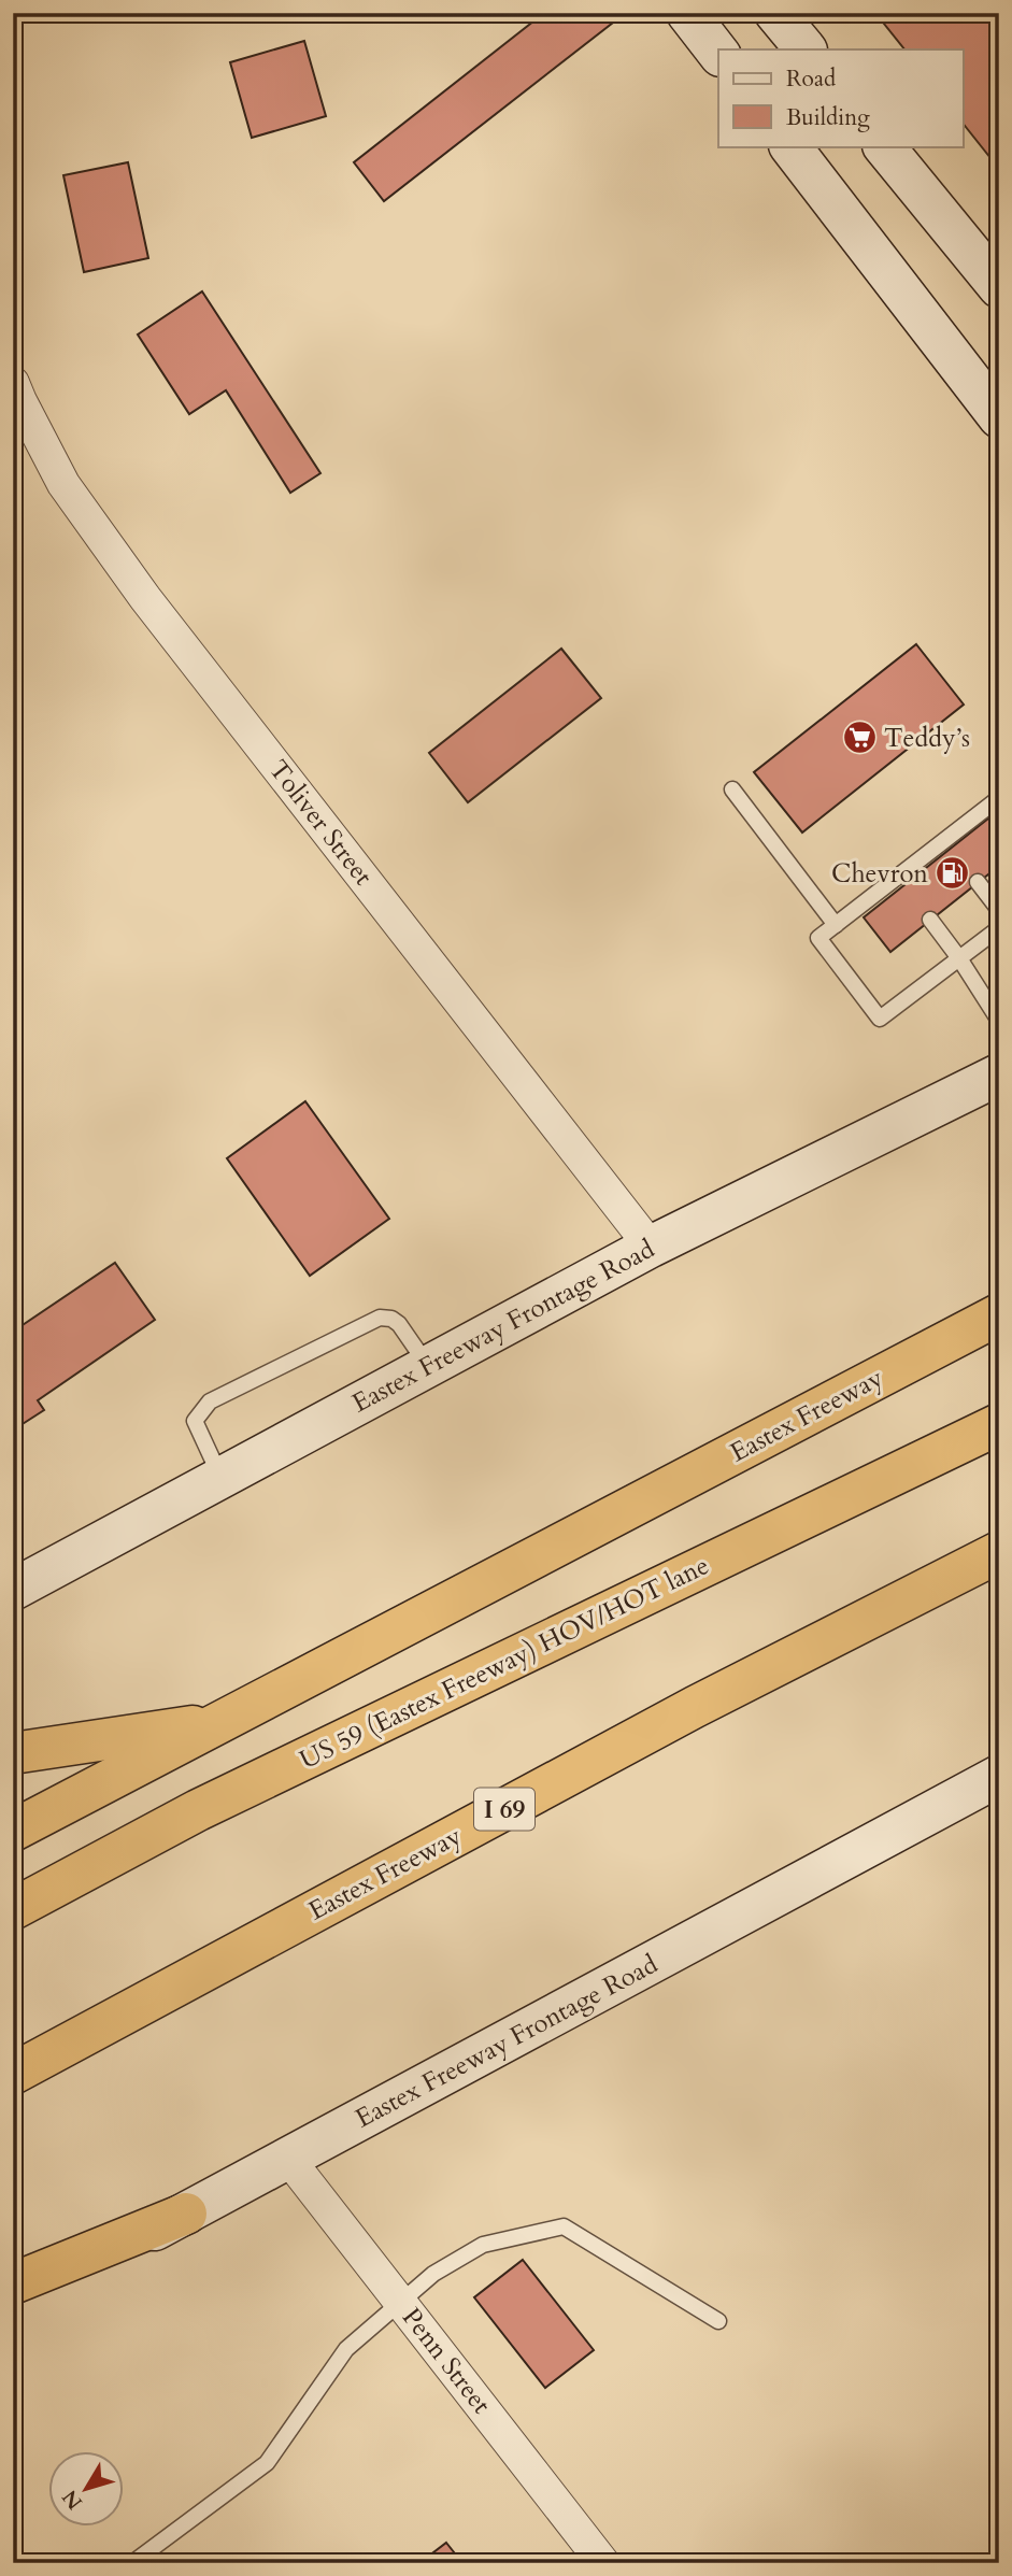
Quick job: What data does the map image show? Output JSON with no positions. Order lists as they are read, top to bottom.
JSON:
{
  "streets": {
    "highway": ["Eastex Freeway", "US 59 (Eastex Freeway) HOV/HOT lane", "I 69"],
    "main road": ["Eastex Freeway Frontage Road"],
    "street": ["Toliver Street", "Penn Street"]
  },
  "crossings": [
    ["Toliver Street", "Eastex Freeway Frontage Road"],
    ["Eastex Freeway Frontage Road", "Penn Street"]
  ],
  "places": {
    "supermarket": ["Teddy’s"],
    "fuel station": ["Chevron"]
  },
  "legend": ["Road", "Building"],
  "north": "bottom left"
}
